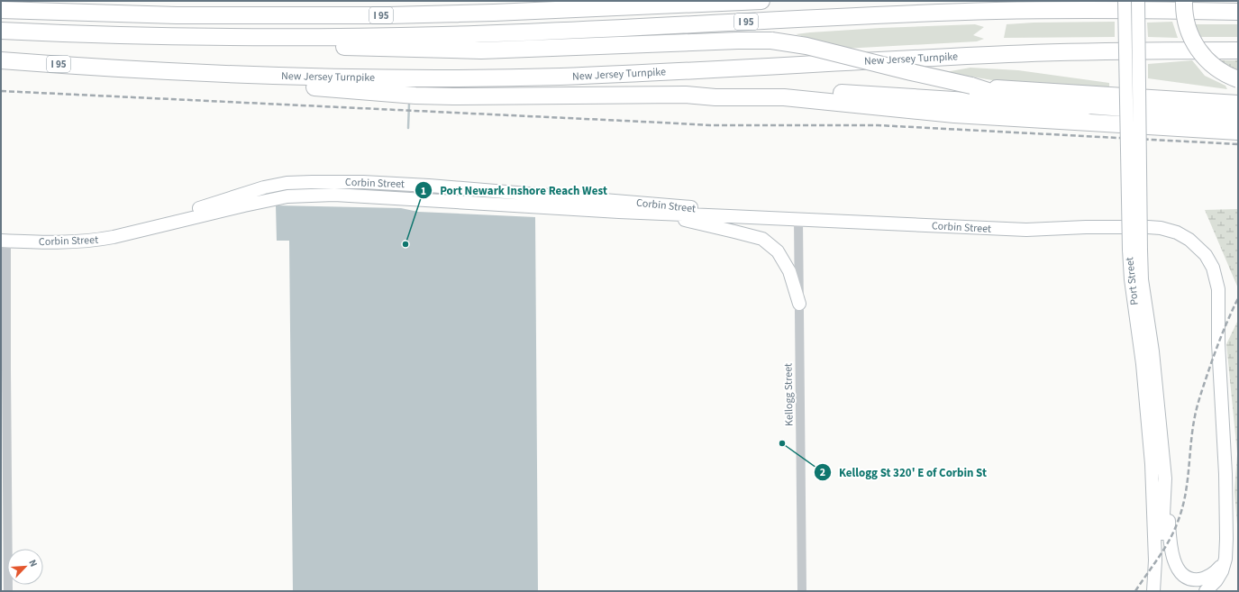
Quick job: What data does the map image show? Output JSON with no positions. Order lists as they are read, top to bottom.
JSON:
{
  "streets": {
    "highway": ["I 95", "New Jersey Turnpike"],
    "main road": ["Corbin Street", "Port Street"],
    "street": ["Kellogg Street"]
  },
  "crossings": [
    ["Corbin Street", "Kellogg Street"]
  ],
  "places": ["Port Newark Inshore Reach West", "Kellogg St 320' E of Corbin St"],
  "north": "top right"
}
